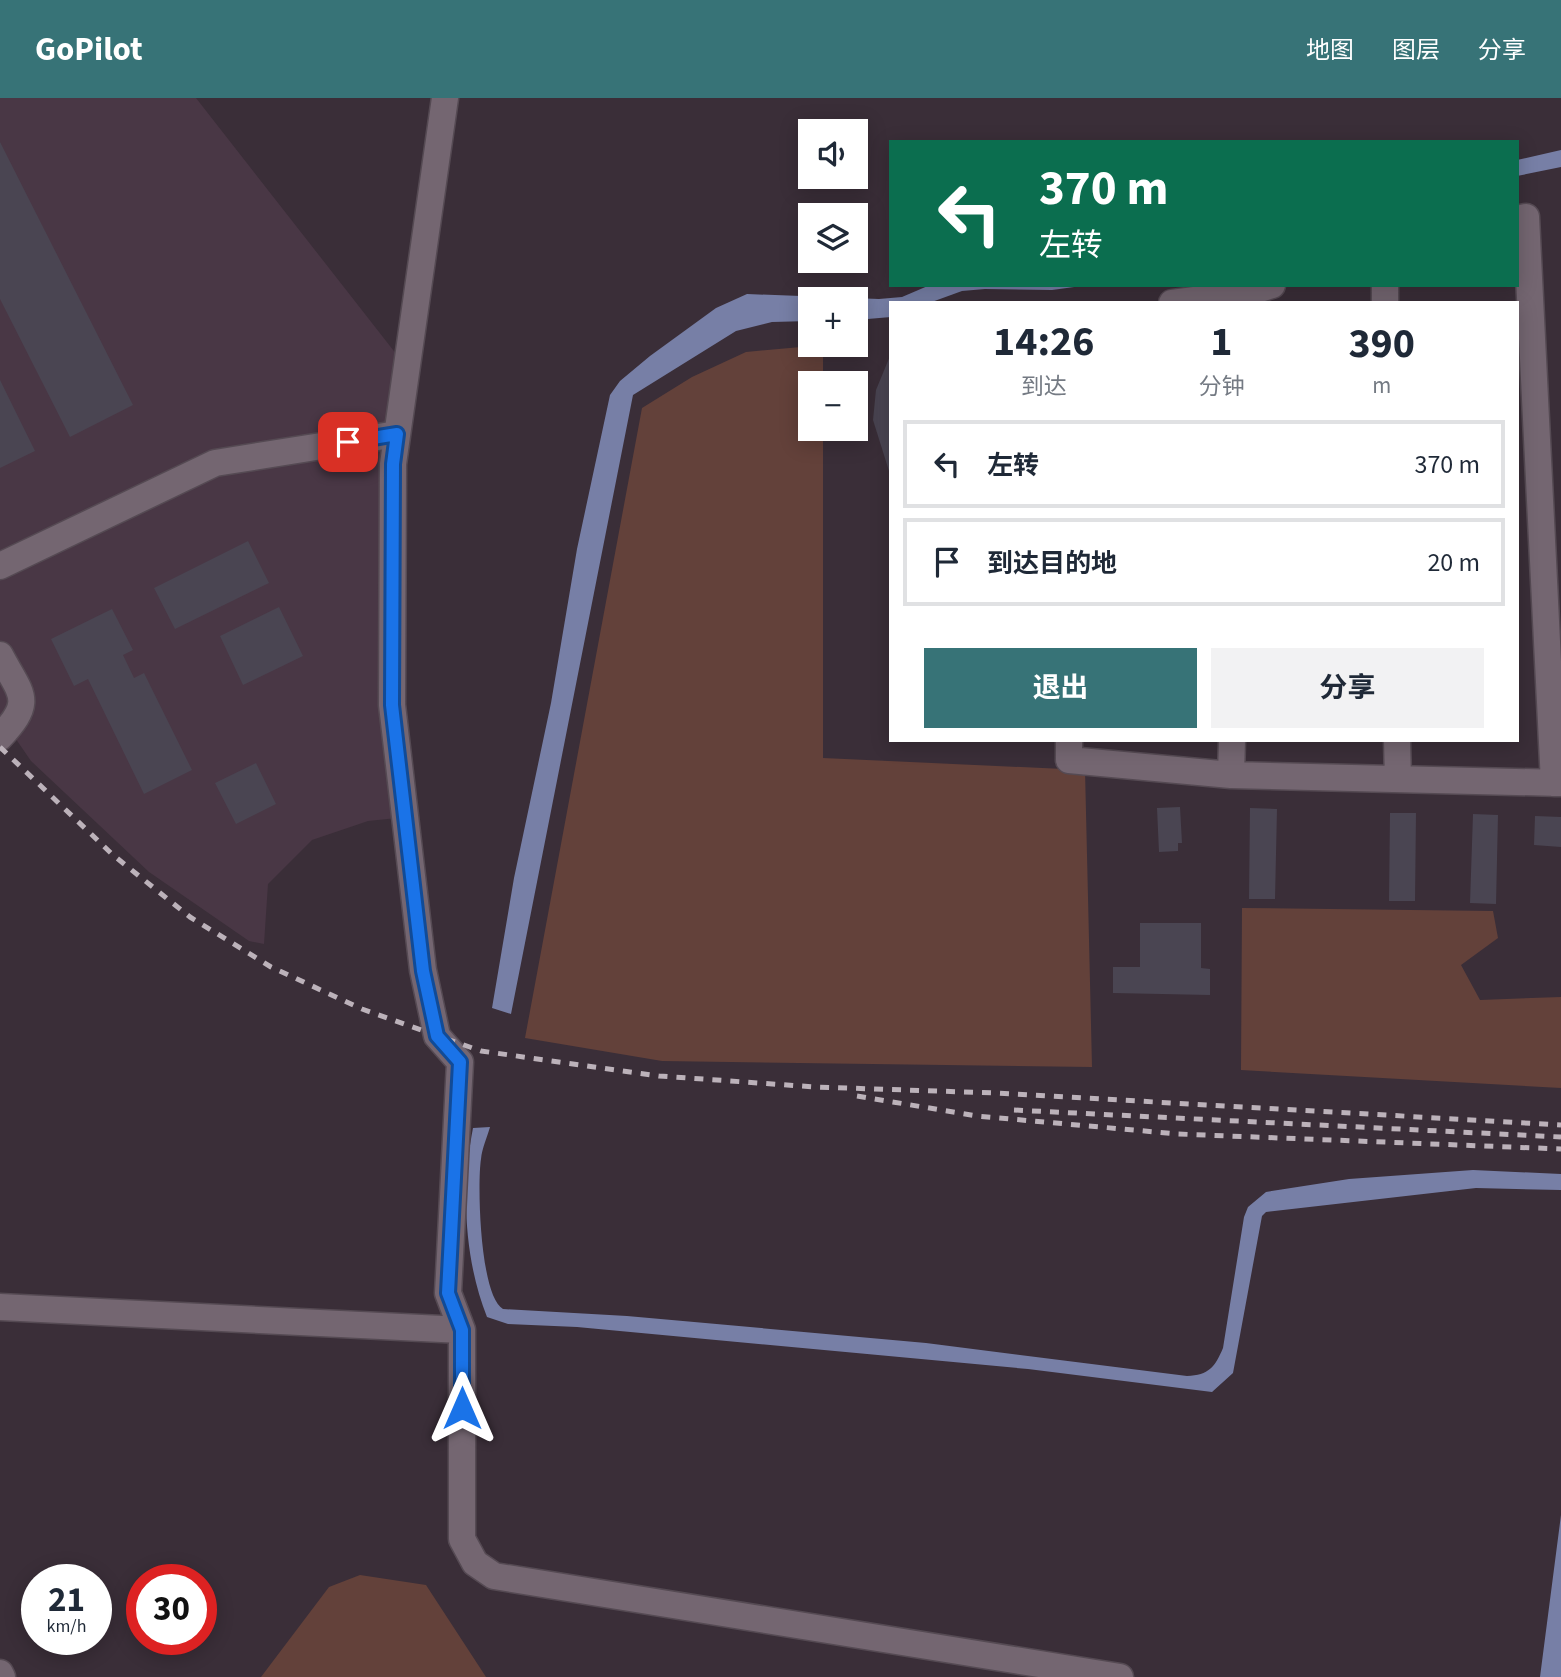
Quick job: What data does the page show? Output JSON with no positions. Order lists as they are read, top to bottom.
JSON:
{
  "page": {
    "header": "GoPilot",
    "nav": ["地图", "图层", "分享"],
    "map_buttons": ["+", "−"],
    "turn": ["370 m", "左转"],
    "eta": [
      "14:26",
      "到达",
      "1",
      "分钟",
      "390",
      "m"
    ],
    "list": [
      {
        "name": "左转",
        "value": "370 m"
      },
      {
        "name": "到达目的地",
        "value": "20 m"
      }
    ],
    "buttons": ["退出", "分享"],
    "speed": "21 km/h",
    "limit": "30"
  }
}
